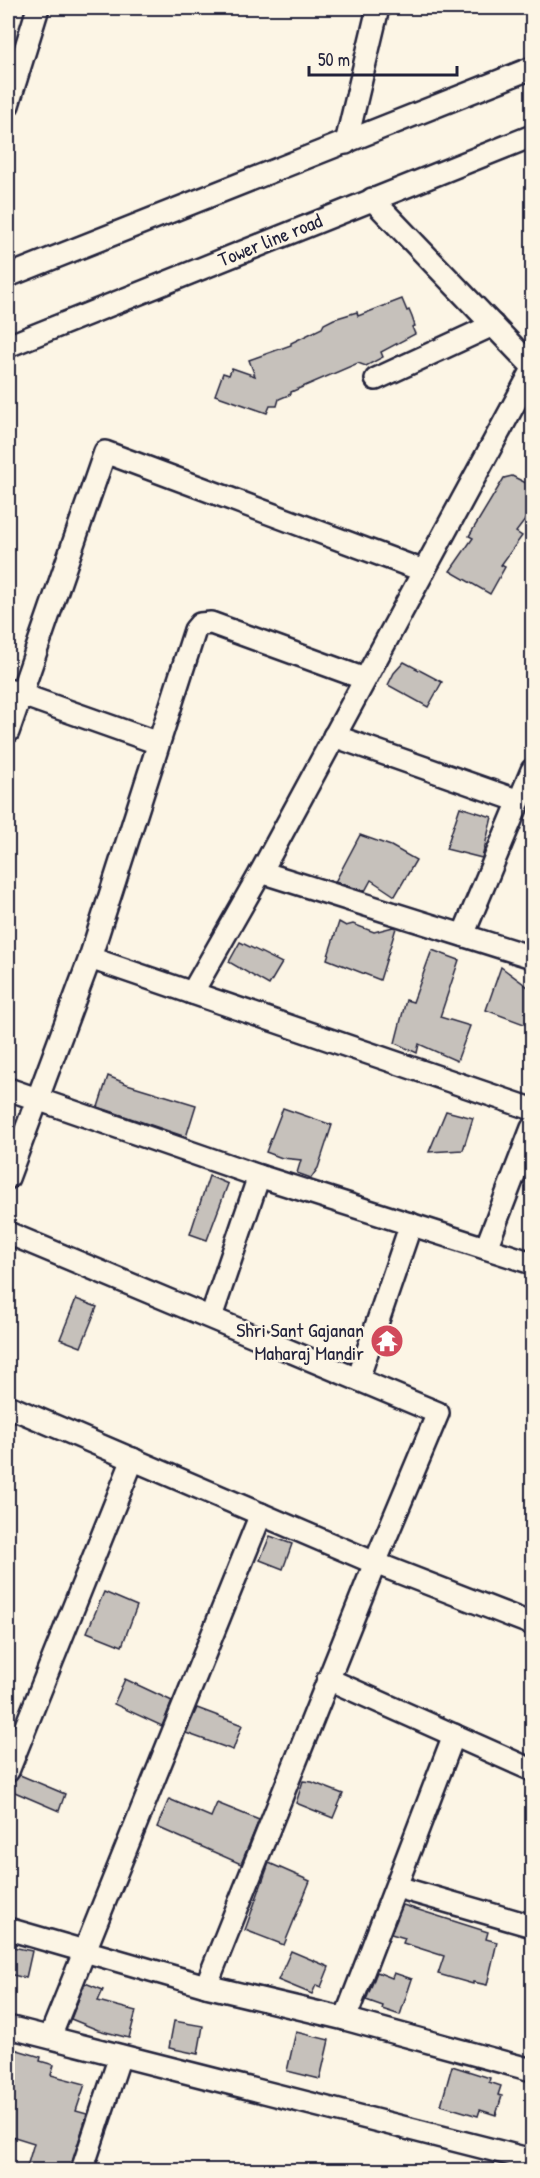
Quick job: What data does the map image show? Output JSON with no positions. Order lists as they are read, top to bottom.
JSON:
{
  "streets": {
    "street": ["Tower line road"]
  },
  "places": {
    "temple": ["Shri Sant Gajanan Maharaj Mandir"]
  },
  "scale_bar": "50 m"
}
